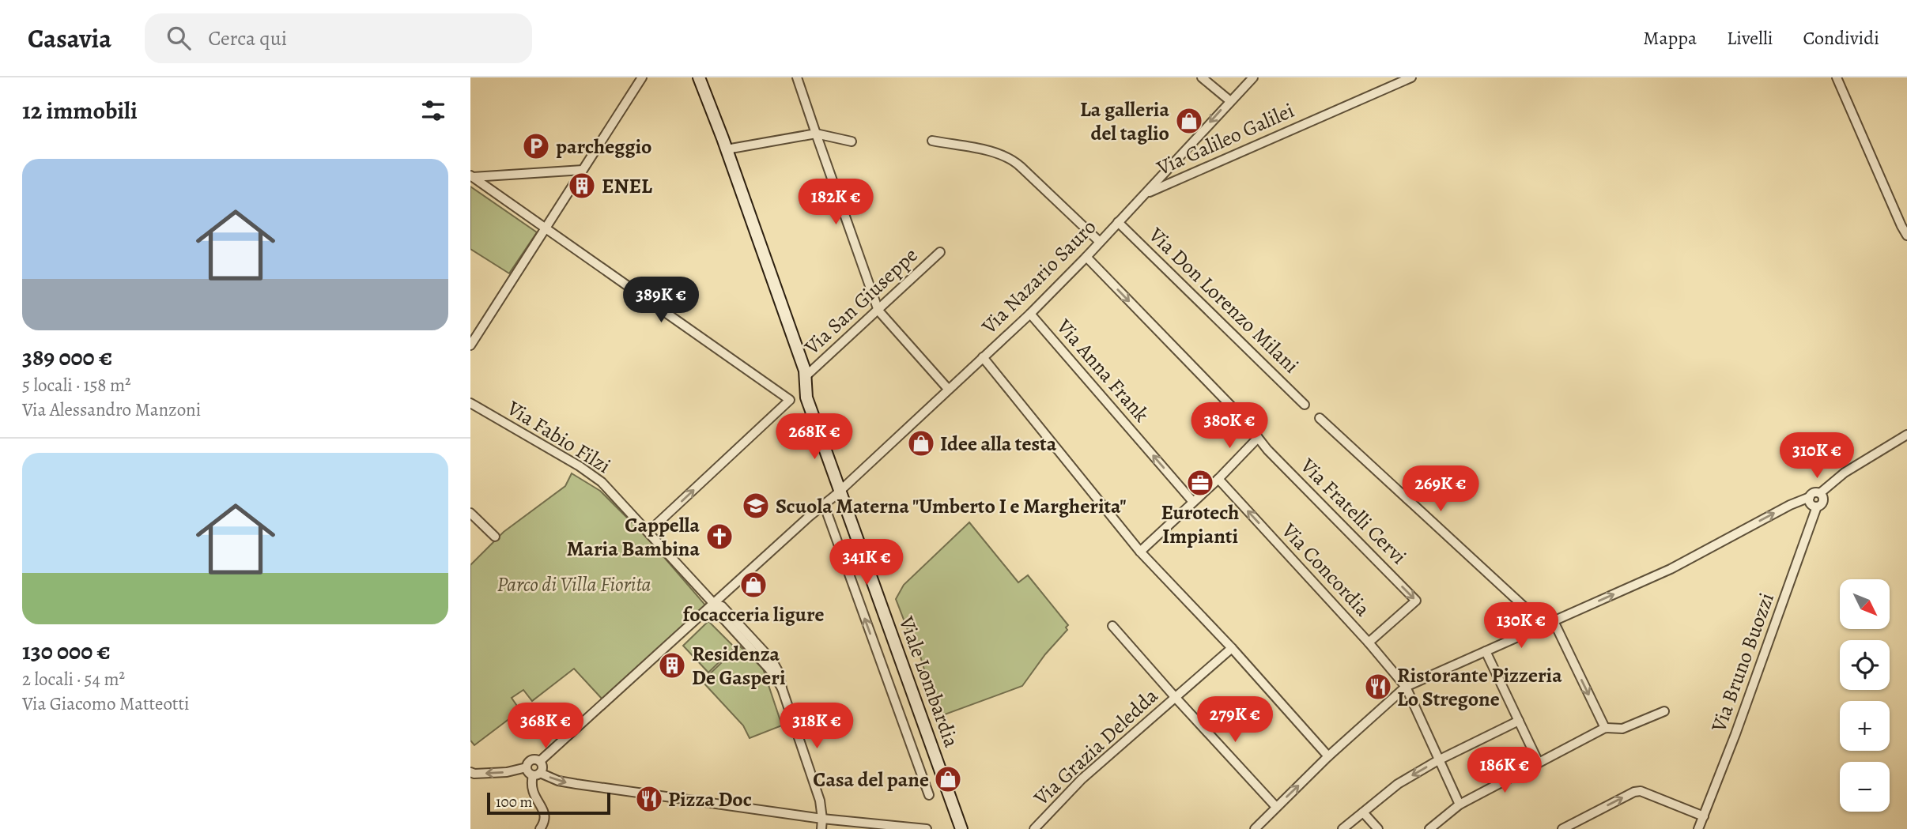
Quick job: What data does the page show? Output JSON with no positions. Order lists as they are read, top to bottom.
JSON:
{
  "streets": {
    "main road": ["Viale Lombardia"],
    "street": [
      "Via Galileo Galilei",
      "Via Nazario Sauro",
      "Via Don Lorenzo Milani",
      "Via San Giuseppe",
      "Via Anna Frank",
      "Via Fabio Filzi",
      "Via Fratelli Cervi",
      "Via Concordia",
      "Via Bruno Buozzi",
      "Via Grazia Deledda"
    ]
  },
  "crossings": [
    ["Via Galileo Galilei", "Via Nazario Sauro"],
    ["Via Nazario Sauro", "Via Don Lorenzo Milani"],
    ["Via Nazario Sauro", "Via Anna Frank"],
    ["Via Nazario Sauro", "Via Fabio Filzi"],
    ["Via Nazario Sauro", "Via Fratelli Cervi"],
    ["Via Nazario Sauro", "Viale Lombardia"],
    ["Via San Giuseppe", "Viale Lombardia"],
    ["Via Fratelli Cervi", "Via Concordia"]
  ],
  "one_way": ["Via Concordia"],
  "parks": ["Parco di Villa Fiorita"],
  "places": {
    "shop": [
      "La galleria del taglio",
      "Idee alla testa",
      "focacceria ligure",
      "Casa del pane"
    ],
    "parking": ["parcheggio"],
    "building": ["ENEL", "Residenza De Gasperi"],
    "office": ["Eurotech Impianti"],
    "school or university": ["Scuola Materna \"Umberto I e Margherita\""],
    "church": ["Cappella Maria Bambina"],
    "restaurant": ["Ristorante Pizzeria Lo Stregone", "Pizza Doc"]
  },
  "scale_bar": "100 m",
  "north": "bottom right",
  "page": {
    "header": "Casavia",
    "search": "Cerca qui",
    "nav": ["Mappa", "Livelli", "Condividi"],
    "heading": "12 immobili",
    "list": [
      {
        "name": "389 000 €",
        "note": "5 locali · 158 m² · Via Alessandro Manzoni"
      },
      {
        "name": "130 000 €",
        "note": "2 locali · 54 m² · Via Giacomo Matteotti"
      }
    ],
    "price": [
      "182K €",
      "389K €",
      "380K €",
      "268K €",
      "310K €",
      "269K €",
      "341K €",
      "130K €",
      "279K €",
      "368K €",
      "318K €",
      "186K €"
    ],
    "map_buttons": ["+", "−"],
    "scale": "100 m"
  }
}
